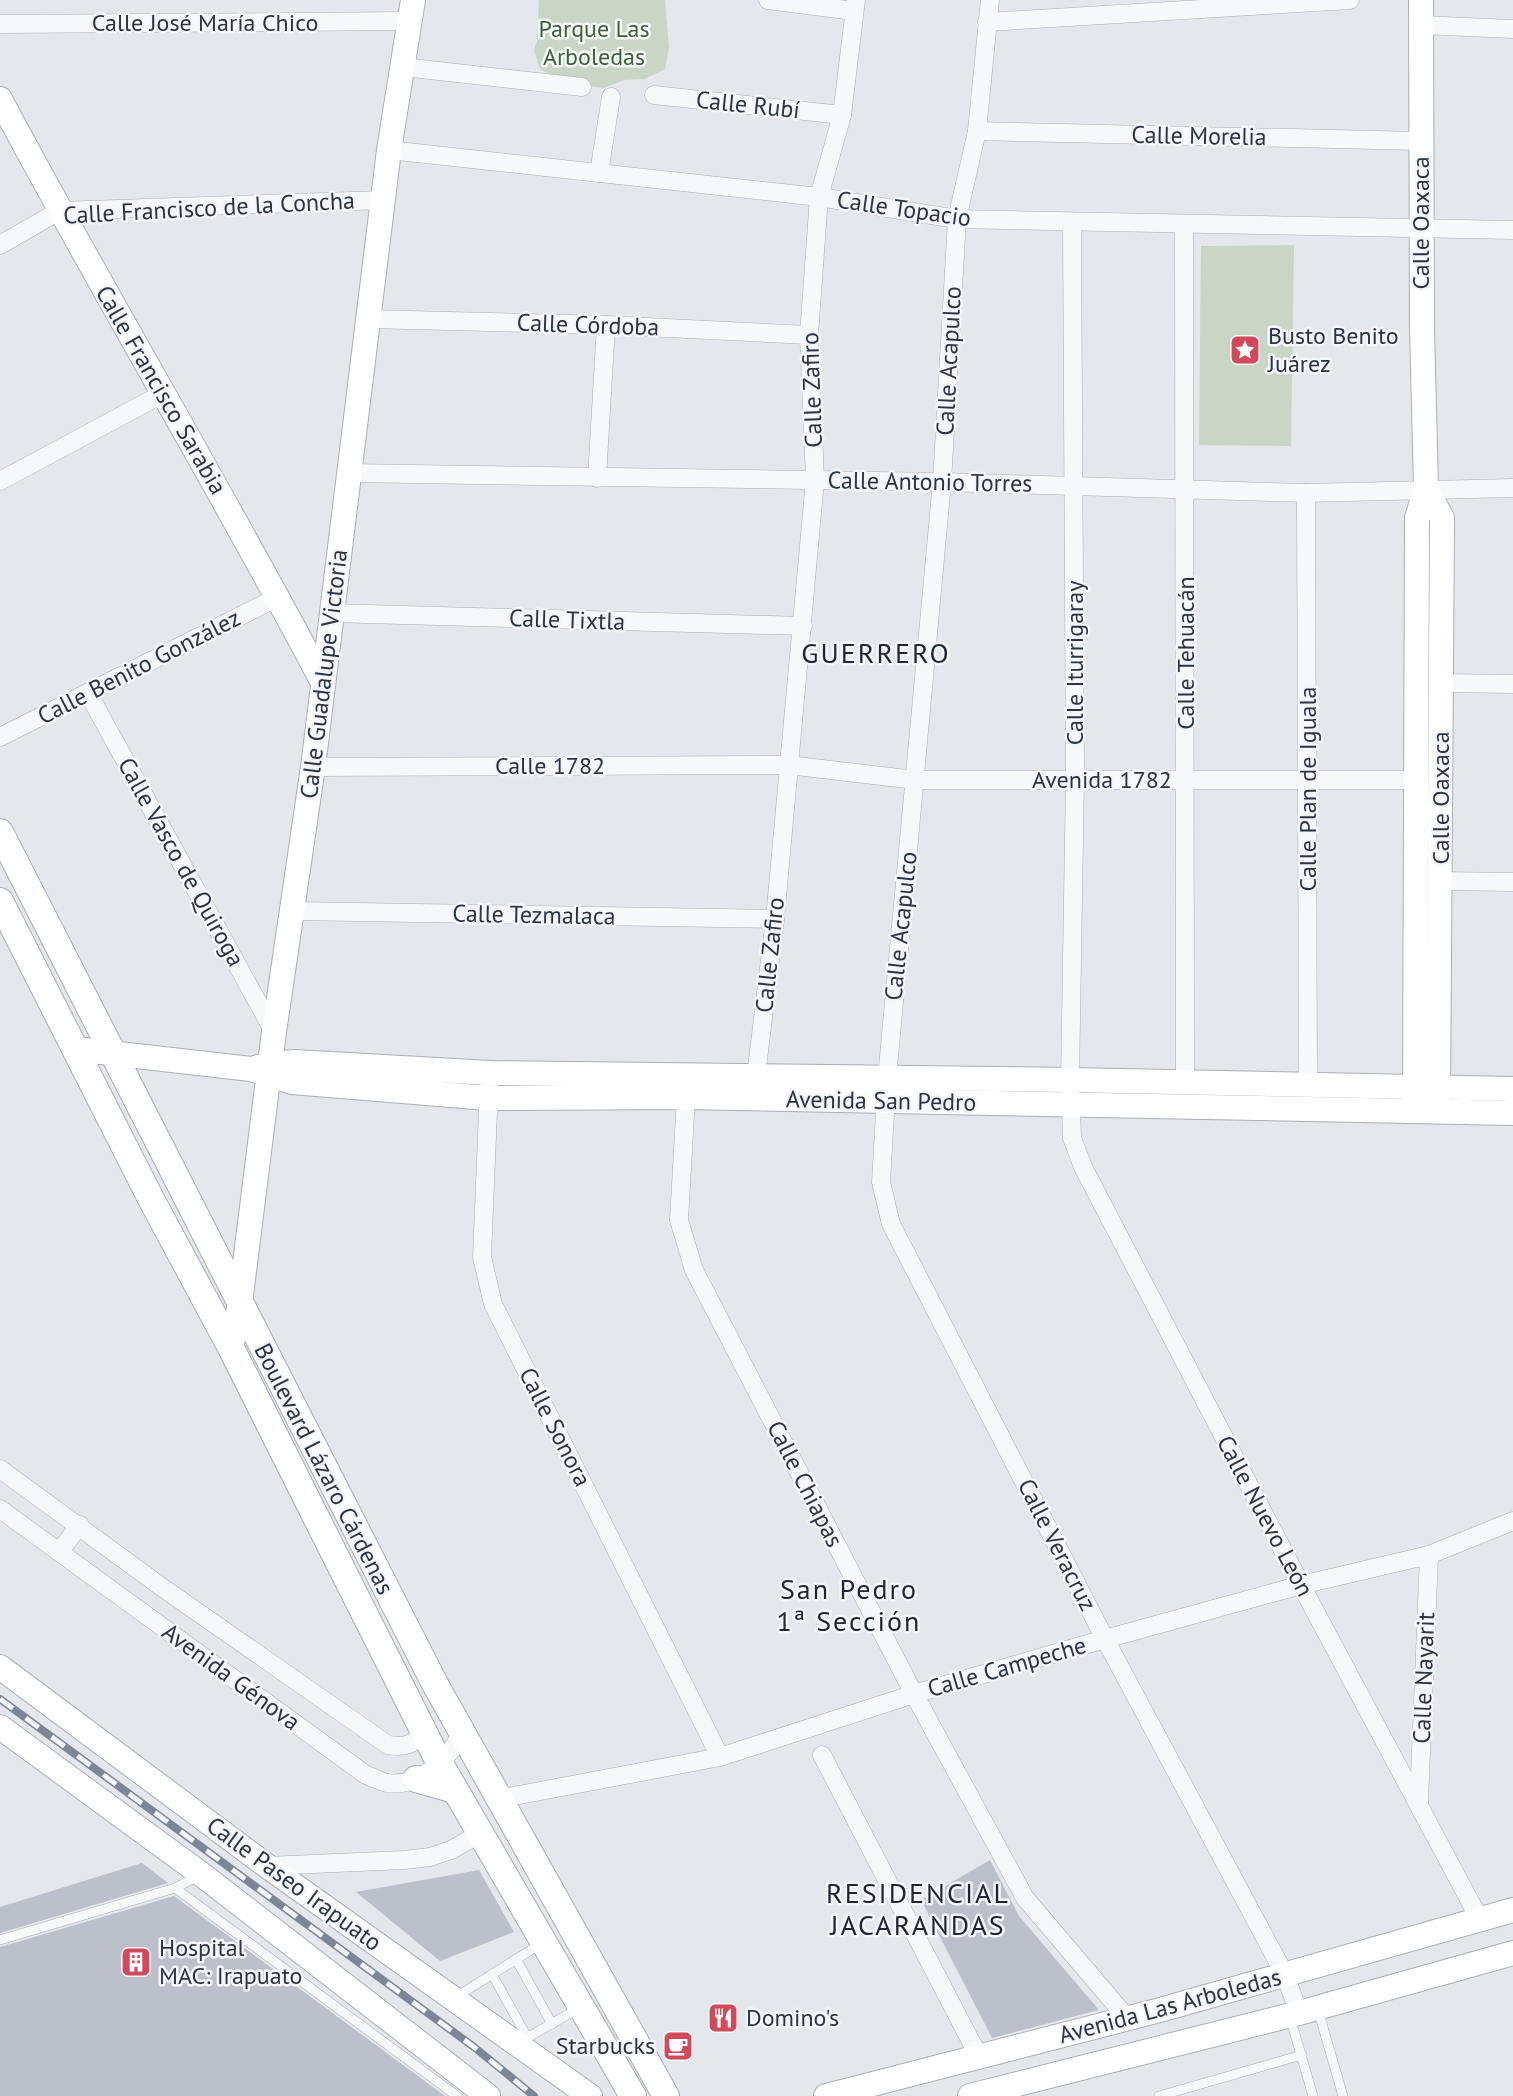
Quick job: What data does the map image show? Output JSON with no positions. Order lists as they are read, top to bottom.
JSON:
{
  "streets": {
    "main road": ["Boulevard Lázaro Cárdenas"],
    "street": [
      "Calle José María Chico",
      "Calle Rubí",
      "Calle Morelia",
      "Calle Francisco de la Concha",
      "Calle Topacio",
      "Calle Oaxaca",
      "Calle Córdoba",
      "Calle Acapulco",
      "Calle Francisco Sarabia",
      "Calle Zafiro",
      "Calle Antonio Torres",
      "Calle Tixtla",
      "Calle Tehuacán",
      "Calle Iturrigaray",
      "Calle Benito González",
      "Calle Guadalupe Victoria",
      "Calle 1782",
      "Avenida 1782",
      "Calle Plan de Iguala",
      "Calle Vasco de Quiroga",
      "Calle Tezmalaca",
      "Avenida San Pedro",
      "Calle Sonora",
      "Calle Chiapas",
      "Calle Nuevo León",
      "Calle Veracruz",
      "Calle Campeche",
      "Avenida Génova",
      "Calle Nayarit",
      "Calle Paseo Irapuato",
      "Avenida Las Arboledas"
    ]
  },
  "crossings": [
    ["Calle José María Chico", "Calle Guadalupe Victoria"],
    ["Calle Rubí", "Calle Zafiro"],
    ["Calle Morelia", "Calle Oaxaca"],
    ["Calle Morelia", "Calle Acapulco"],
    ["Calle Francisco de la Concha", "Calle Francisco Sarabia"],
    ["Calle Francisco de la Concha", "Calle Guadalupe Victoria"],
    ["Calle Topacio", "Calle Oaxaca"],
    ["Calle Topacio", "Calle Acapulco"],
    ["Calle Topacio", "Calle Zafiro"],
    ["Calle Topacio", "Calle Tehuacán"],
    ["Calle Topacio", "Calle Iturrigaray"],
    ["Calle Topacio", "Calle Guadalupe Victoria"],
    ["Calle Oaxaca", "Calle Antonio Torres"],
    ["Calle Oaxaca", "Avenida 1782"],
    ["Calle Oaxaca", "Avenida San Pedro"],
    ["Calle Córdoba", "Calle Zafiro"],
    ["Calle Córdoba", "Calle Guadalupe Victoria"],
    ["Calle Acapulco", "Calle Antonio Torres"],
    ["Calle Acapulco", "Avenida 1782"],
    ["Calle Acapulco", "Avenida San Pedro"],
    ["Calle Acapulco", "Calle Veracruz"],
    ["Calle Francisco Sarabia", "Calle Benito González"],
    ["Calle Francisco Sarabia", "Calle Guadalupe Victoria"],
    ["Calle Zafiro", "Calle Antonio Torres"],
    ["Calle Zafiro", "Calle Tixtla"],
    ["Calle Zafiro", "Calle 1782"],
    ["Calle Zafiro", "Avenida 1782"],
    ["Calle Zafiro", "Calle Tezmalaca"],
    ["Calle Zafiro", "Avenida San Pedro"],
    ["Calle Antonio Torres", "Calle Tehuacán"],
    ["Calle Antonio Torres", "Calle Iturrigaray"],
    ["Calle Antonio Torres", "Calle Guadalupe Victoria"],
    ["Calle Antonio Torres", "Calle Plan de Iguala"],
    ["Calle Tixtla", "Calle Guadalupe Victoria"],
    ["Calle Tehuacán", "Avenida 1782"],
    ["Calle Tehuacán", "Avenida San Pedro"],
    ["Calle Iturrigaray", "Avenida 1782"],
    ["Calle Iturrigaray", "Avenida San Pedro"],
    ["Calle Iturrigaray", "Calle Nuevo León"],
    ["Calle Benito González", "Calle Vasco de Quiroga"],
    ["Calle Guadalupe Victoria", "Calle 1782"],
    ["Calle Guadalupe Victoria", "Calle Vasco de Quiroga"],
    ["Calle Guadalupe Victoria", "Calle Tezmalaca"],
    ["Calle Guadalupe Victoria", "Avenida San Pedro"],
    ["Calle Guadalupe Victoria", "Boulevard Lázaro Cárdenas"],
    ["Calle 1782", "Avenida 1782"],
    ["Avenida 1782", "Calle Plan de Iguala"],
    ["Calle Plan de Iguala", "Avenida San Pedro"],
    ["Avenida San Pedro", "Calle Sonora"],
    ["Avenida San Pedro", "Boulevard Lázaro Cárdenas"],
    ["Avenida San Pedro", "Calle Chiapas"],
    ["Avenida San Pedro", "Calle Nuevo León"],
    ["Avenida San Pedro", "Calle Veracruz"],
    ["Calle Sonora", "Calle Campeche"],
    ["Boulevard Lázaro Cárdenas", "Calle Campeche"],
    ["Boulevard Lázaro Cárdenas", "Avenida Génova"],
    ["Calle Chiapas", "Calle Campeche"],
    ["Calle Chiapas", "Avenida Las Arboledas"],
    ["Calle Nuevo León", "Calle Campeche"],
    ["Calle Nuevo León", "Calle Nayarit"],
    ["Calle Nuevo León", "Avenida Las Arboledas"],
    ["Calle Veracruz", "Calle Campeche"],
    ["Calle Veracruz", "Avenida Las Arboledas"],
    ["Calle Campeche", "Calle Nayarit"]
  ],
  "districts": ["GUERRERO", "San Pedro 1ª Sección", "RESIDENCIAL JACARANDAS"],
  "parks": ["Parque Las Arboledas"],
  "places": {
    "place": ["Busto Benito Juárez"],
    "building": ["Hospital MAC: Irapuato"],
    "restaurant": ["Domino's"],
    "cafe": ["Starbucks"]
  }
}
